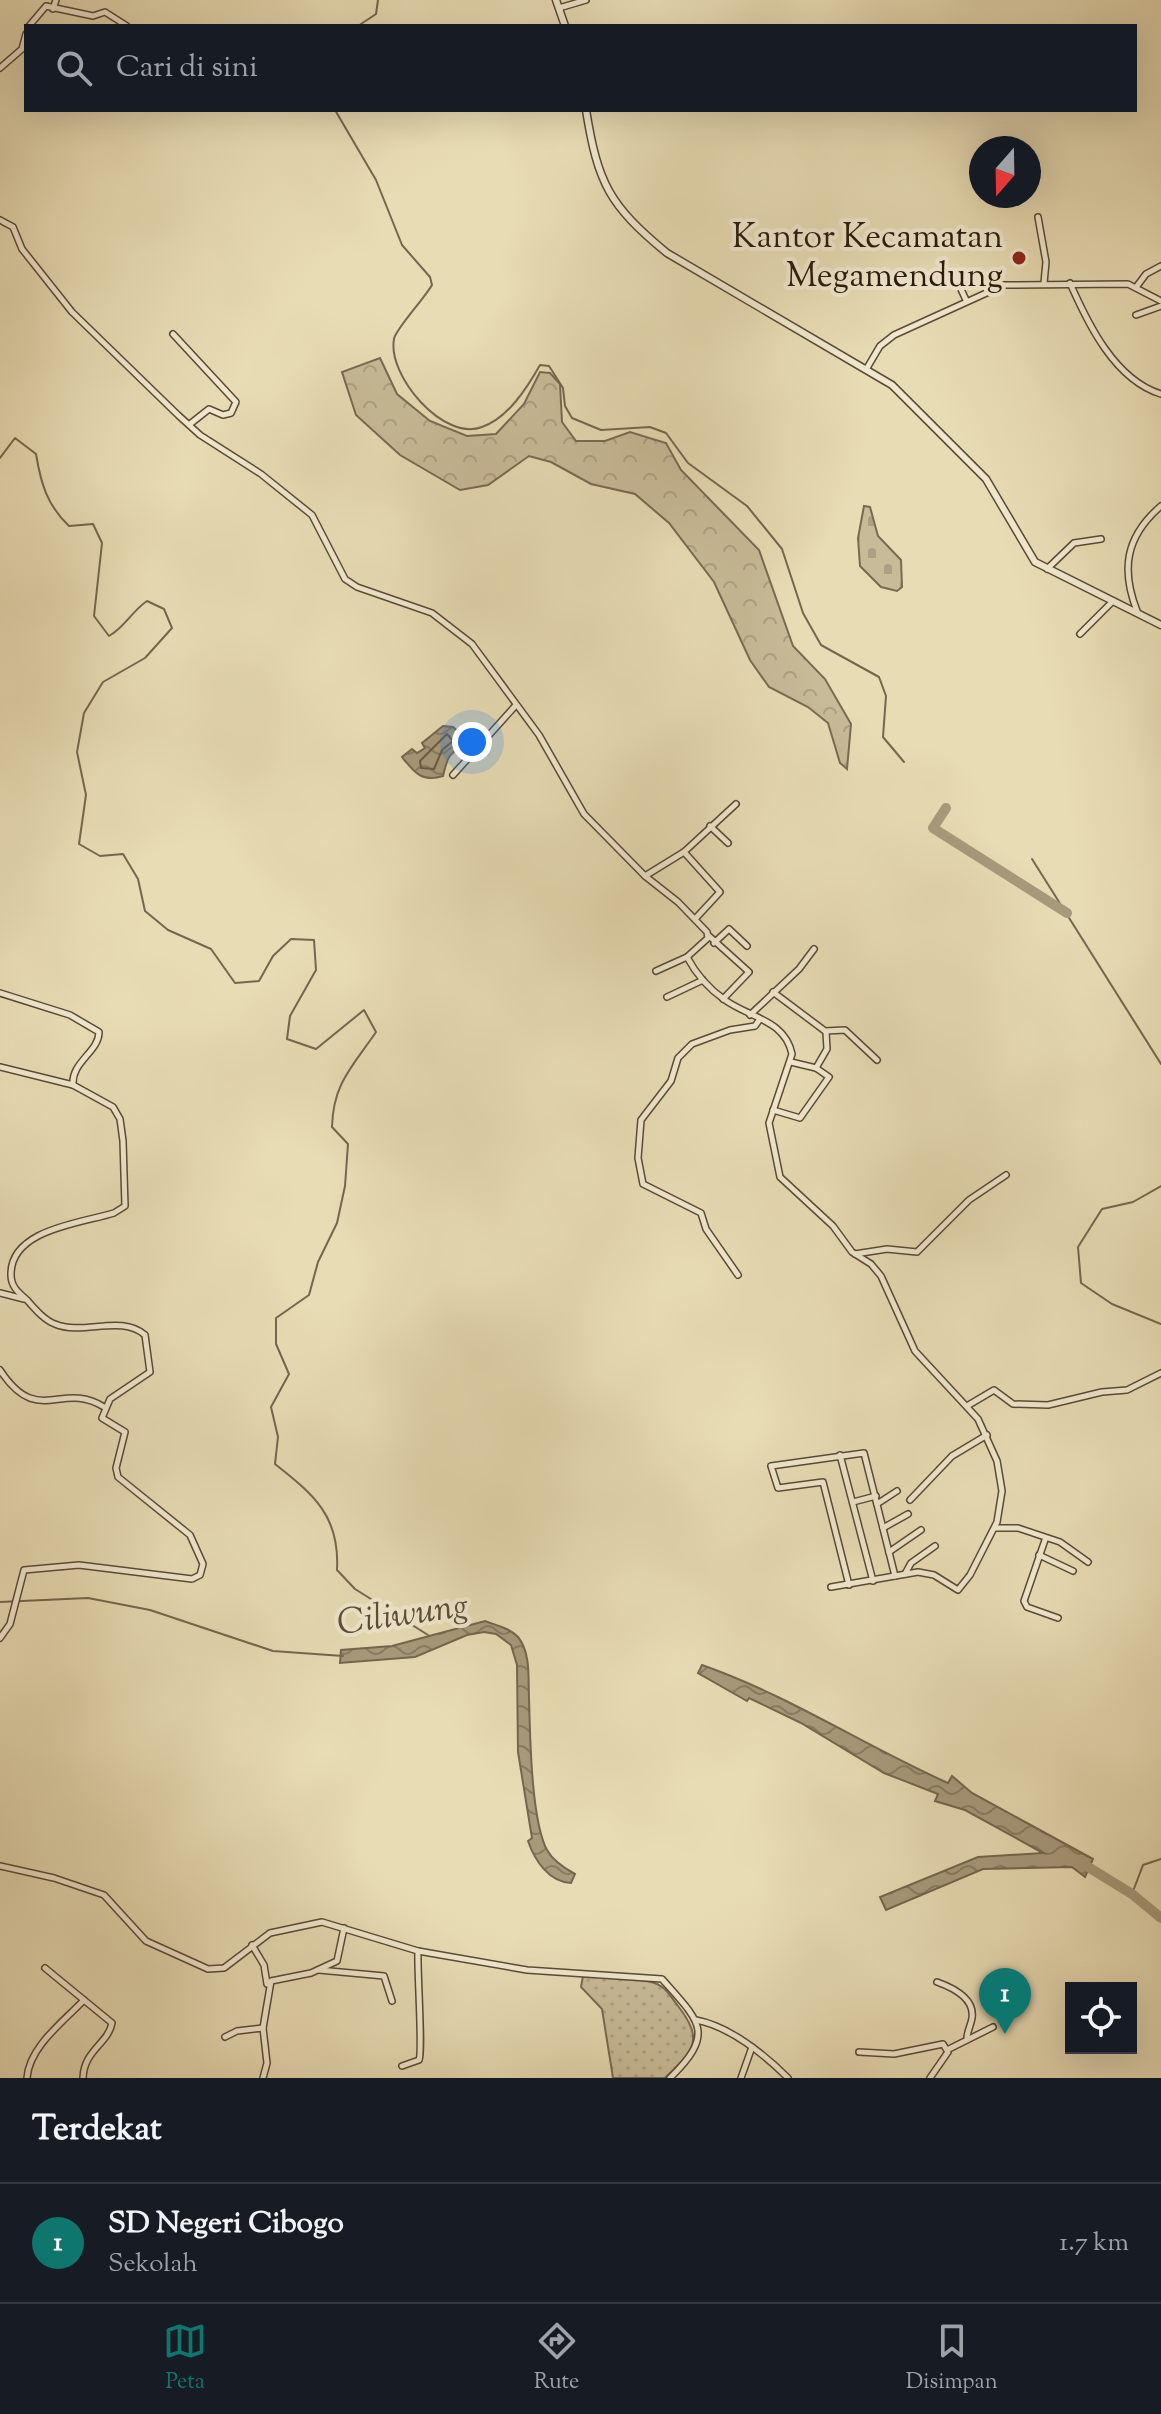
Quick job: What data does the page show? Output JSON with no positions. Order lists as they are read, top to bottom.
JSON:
{
  "water": ["Ciliwung"],
  "places": ["Kantor Kecamatan Megamendung"],
  "north": "bottom",
  "page": {
    "search": "Cari di sini",
    "pins": "1",
    "heading": "Terdekat",
    "list": [
      {
        "mark": "1",
        "name": "SD Negeri Cibogo",
        "note": "Sekolah",
        "value": "1.7 km"
      }
    ],
    "nav": ["Peta", "Rute", "Disimpan"]
  }
}
